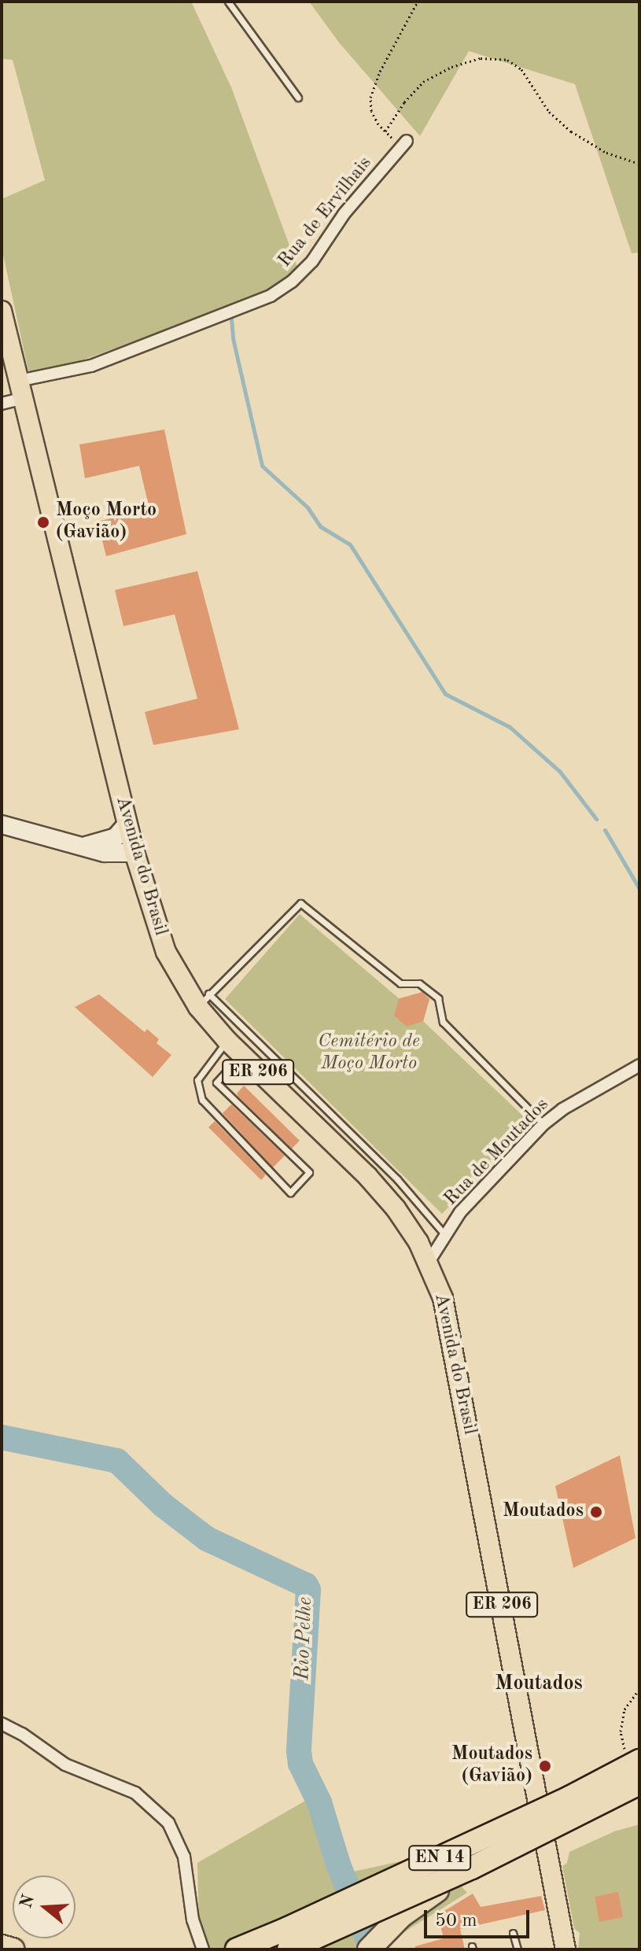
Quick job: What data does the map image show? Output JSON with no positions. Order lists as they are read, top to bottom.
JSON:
{
  "streets": {
    "highway": ["EN 14"],
    "main road": ["Avenida do Brasil", "ER 206"],
    "street": ["Rua de Ervilhais", "Rua de Moutados"]
  },
  "crossings": [
    ["Rua de Ervilhais", "Avenida do Brasil"],
    ["Rua de Ervilhais", "ER 206"],
    ["Avenida do Brasil", "ER 206"],
    ["Avenida do Brasil", "Rua de Moutados"]
  ],
  "districts": ["Moutados"],
  "water": ["Rio Pelhe"],
  "parks": ["Cemitério de Moço Morto"],
  "places": ["Moço Morto (Gavião)", "Moutados", "Moutados (Gavião)"],
  "scale_bar": "50 m",
  "north": "left"
}
